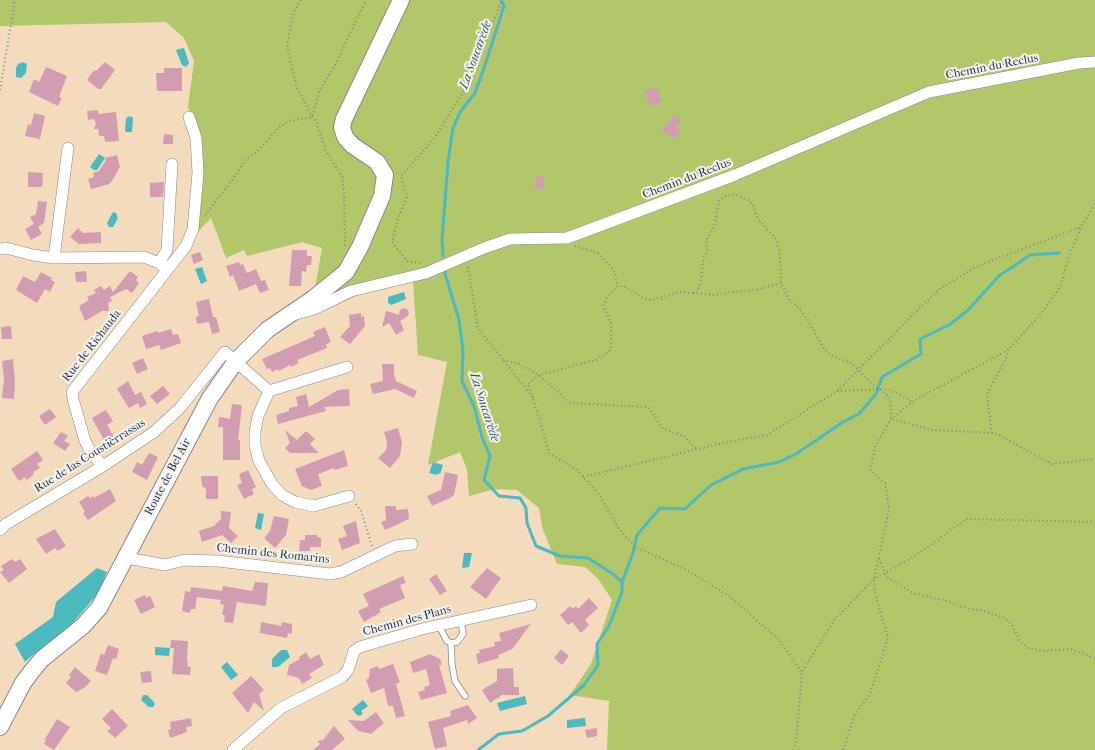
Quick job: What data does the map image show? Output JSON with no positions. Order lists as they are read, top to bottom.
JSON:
{
  "streets": {
    "street": [
      "Chemin du Reclus",
      "Rue de Richauda",
      "Rue de las Coustièrrassas",
      "Route de Bel Air",
      "Chemin des Romarins",
      "Chemin des Plans"
    ]
  },
  "crossings": [
    ["Chemin du Reclus", "Route de Bel Air"],
    ["Rue de Richauda", "Rue de las Coustièrrassas"],
    ["Rue de las Coustièrrassas", "Route de Bel Air"],
    ["Route de Bel Air", "Chemin des Romarins"]
  ],
  "water": ["La Soucarède"]
}
